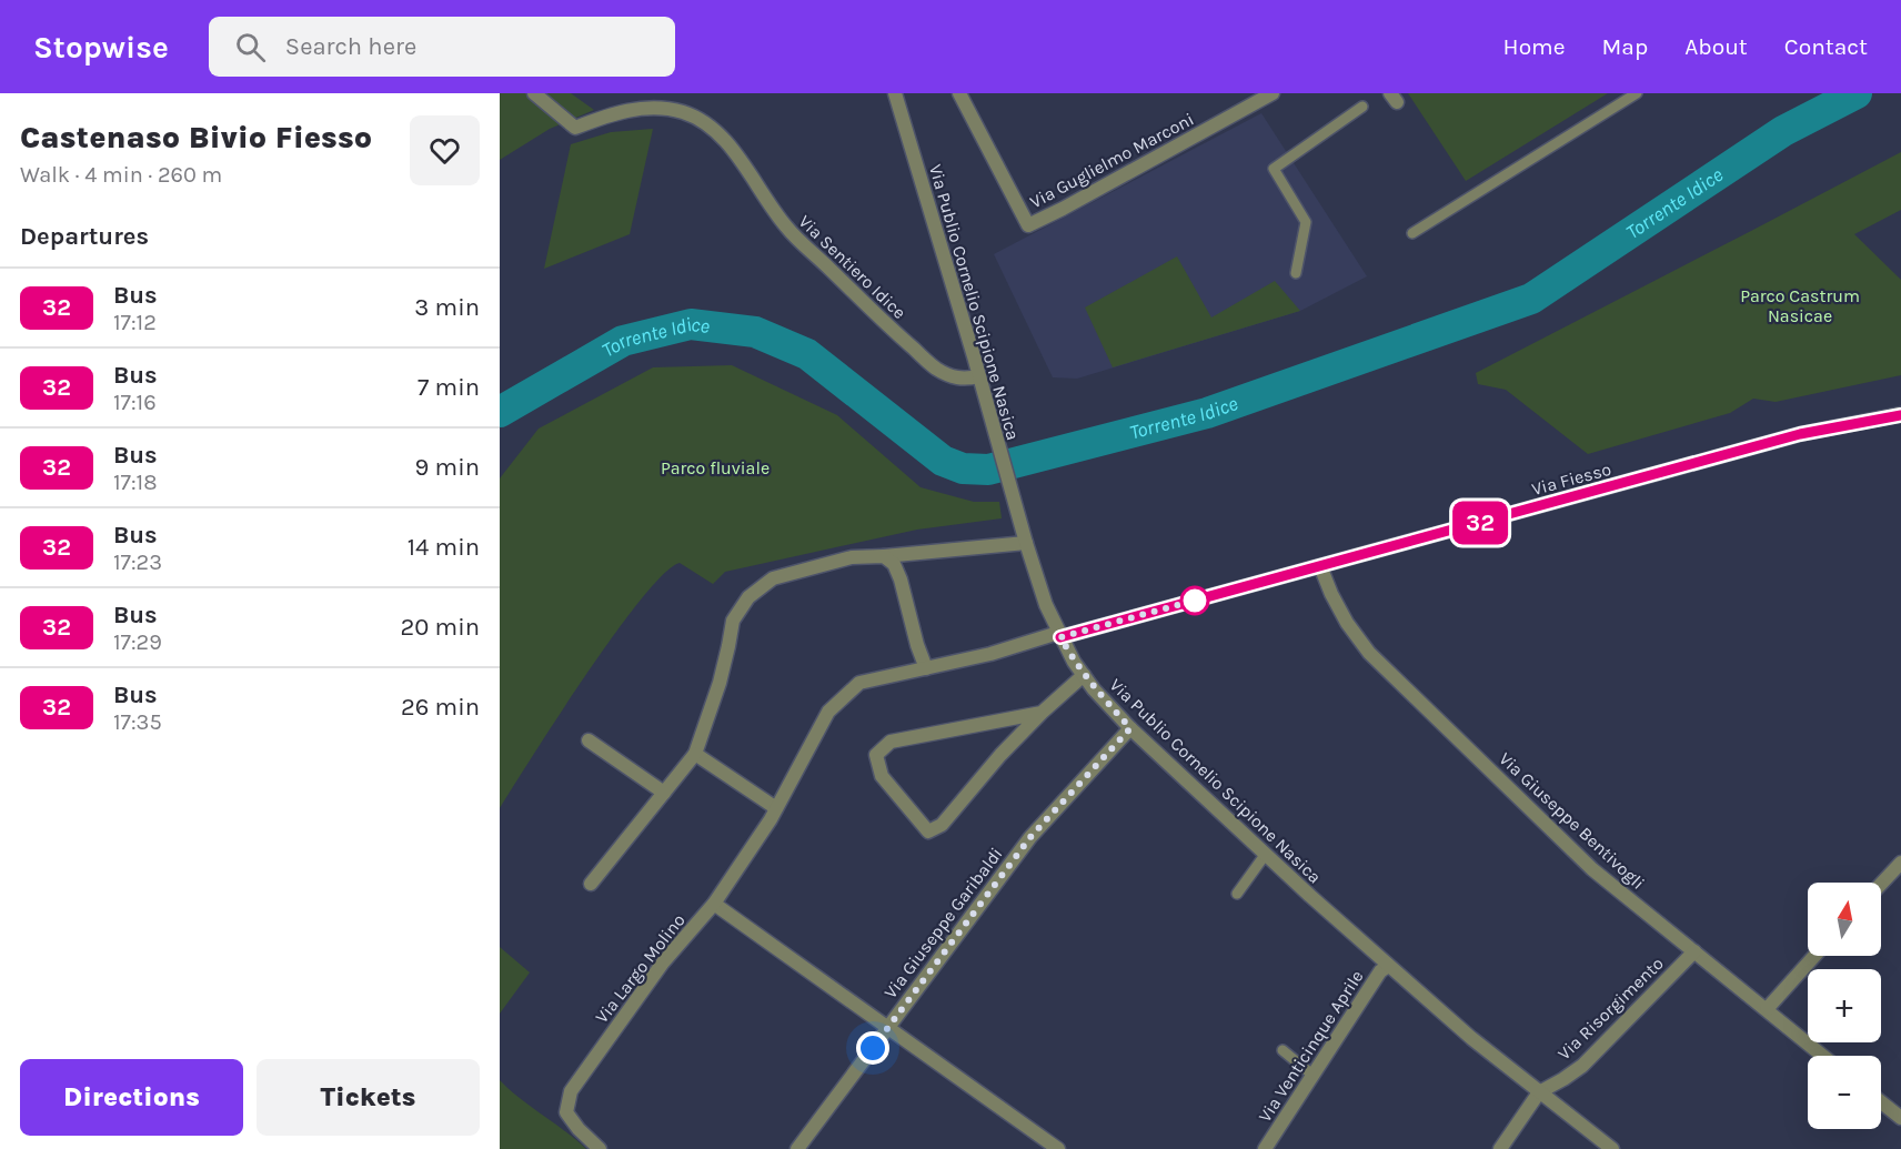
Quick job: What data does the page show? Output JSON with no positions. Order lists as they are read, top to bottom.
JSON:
{
  "streets": {
    "street": [
      "Via Guglielmo Marconi",
      "Via Sentiero Idice",
      "Via Publio Cornelio Scipione Nasica",
      "Via Fiesso",
      "Via Giuseppe Bentivogli",
      "Via Giuseppe Garibaldi",
      "Via Largo Molino",
      "Via Risorgimento",
      "Via Venticinque Aprile"
    ]
  },
  "crossings": [
    ["Via Sentiero Idice", "Via Publio Cornelio Scipione Nasica"],
    ["Via Publio Cornelio Scipione Nasica", "Via Fiesso"],
    ["Via Publio Cornelio Scipione Nasica", "Via Giuseppe Garibaldi"],
    ["Via Publio Cornelio Scipione Nasica", "Via Largo Molino"],
    ["Via Publio Cornelio Scipione Nasica", "Via Risorgimento"],
    ["Via Publio Cornelio Scipione Nasica", "Via Venticinque Aprile"],
    ["Via Fiesso", "Via Giuseppe Bentivogli"],
    ["Via Fiesso", "Via Largo Molino"],
    ["Via Giuseppe Bentivogli", "Via Risorgimento"]
  ],
  "water": ["Torrente Idice"],
  "parks": ["Parco Castrum Nasicae", "Parco fluviale"],
  "lines": ["bus line 32"],
  "north": "top",
  "page": {
    "header": "Stopwise",
    "search": "Search here",
    "nav": [
      "Home",
      "Map",
      "About",
      "Contact"
    ],
    "heading": [
      ["Castenaso Bivio Fiesso", "Walk · 4 min · 260 m"],
      "Departures"
    ],
    "on_map": "32",
    "list": [
      {
        "mark": "32",
        "name": "Bus",
        "note": "17:12",
        "value": "3 min"
      },
      {
        "mark": "32",
        "name": "Bus",
        "note": "17:16",
        "value": "7 min"
      },
      {
        "mark": "32",
        "name": "Bus",
        "note": "17:18",
        "value": "9 min"
      },
      {
        "mark": "32",
        "name": "Bus",
        "note": "17:23",
        "value": "14 min"
      },
      {
        "mark": "32",
        "name": "Bus",
        "note": "17:29",
        "value": "20 min"
      },
      {
        "mark": "32",
        "name": "Bus",
        "note": "17:35",
        "value": "26 min"
      }
    ],
    "map_buttons": ["+", "−"],
    "buttons": ["Directions", "Tickets"]
  }
}
